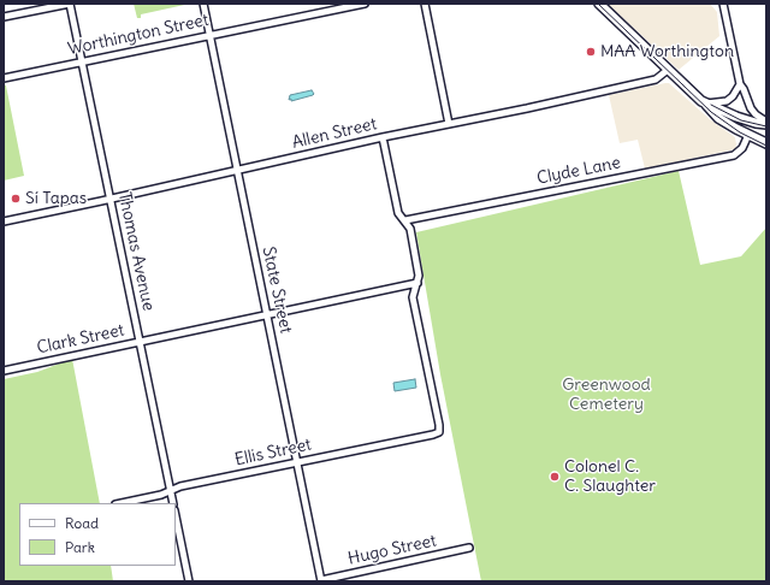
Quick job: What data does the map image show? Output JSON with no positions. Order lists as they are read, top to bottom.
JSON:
{
  "streets": {
    "street": [
      "Worthington Street",
      "Allen Street",
      "Clyde Lane",
      "Thomas Avenue",
      "State Street",
      "Clark Street",
      "Ellis Street",
      "Hugo Street"
    ]
  },
  "crossings": [
    ["Worthington Street", "Thomas Avenue"],
    ["Worthington Street", "State Street"],
    ["Allen Street", "Thomas Avenue"],
    ["Allen Street", "State Street"],
    ["Thomas Avenue", "Clark Street"],
    ["Thomas Avenue", "Ellis Street"],
    ["State Street", "Clark Street"],
    ["State Street", "Ellis Street"],
    ["State Street", "Hugo Street"],
    ["Clark Street", "Ellis Street"]
  ],
  "parks": ["Greenwood Cemetery"],
  "places": ["MAA Worthington", "Sí Tapas", "Colonel C. C. Slaughter"],
  "legend": ["Road", "Park"]
}
